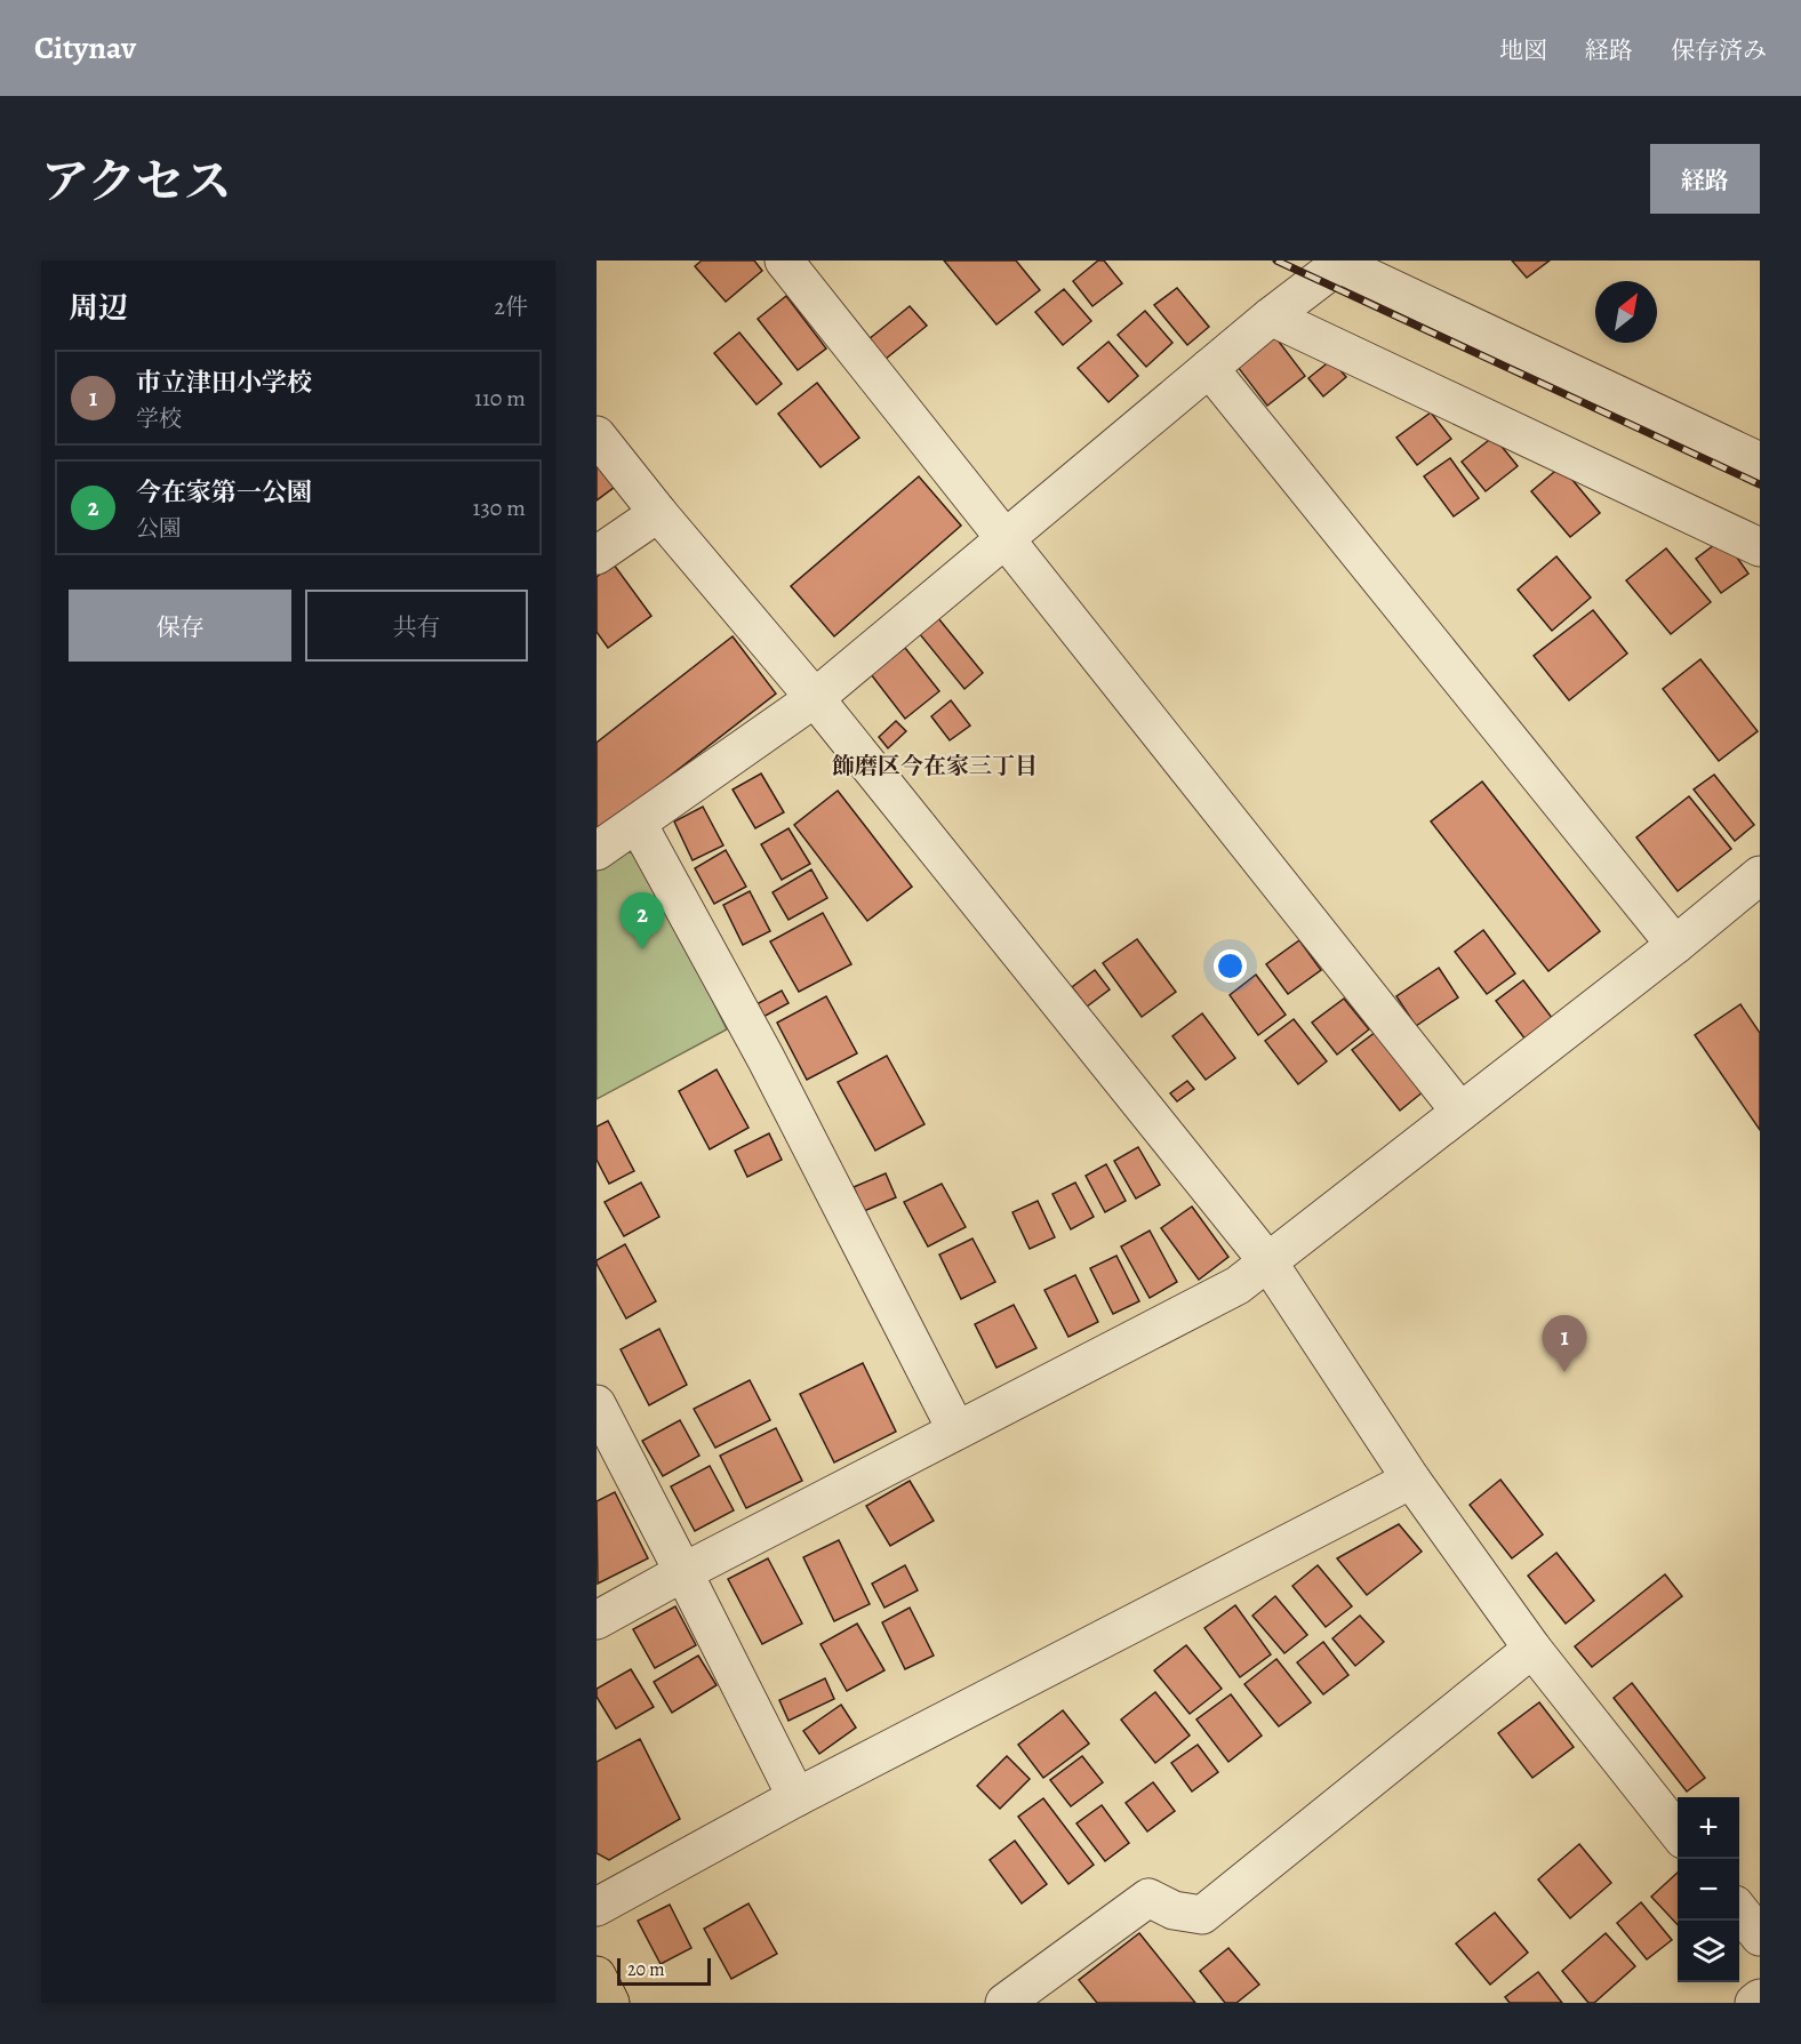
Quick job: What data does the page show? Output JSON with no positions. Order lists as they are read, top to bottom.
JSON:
{
  "districts": ["飾磨区今在家三丁目"],
  "scale_bar": "20 m",
  "north": "top right",
  "page": {
    "header": "Citynav",
    "nav": ["地図", "経路", "保存済み"],
    "title": "アクセス",
    "buttons": [
      "経路",
      ["保存", "共有"]
    ],
    "heading": ["周辺", "2件"],
    "list": [
      {
        "mark": "1",
        "name": "市立津田小学校",
        "note": "学校",
        "value": "110 m"
      },
      {
        "mark": "2",
        "name": "今在家第一公園",
        "note": "公園",
        "value": "130 m"
      }
    ],
    "pins": ["2", "1"],
    "map_buttons": ["+", "−"],
    "scale": "20 m"
  }
}
